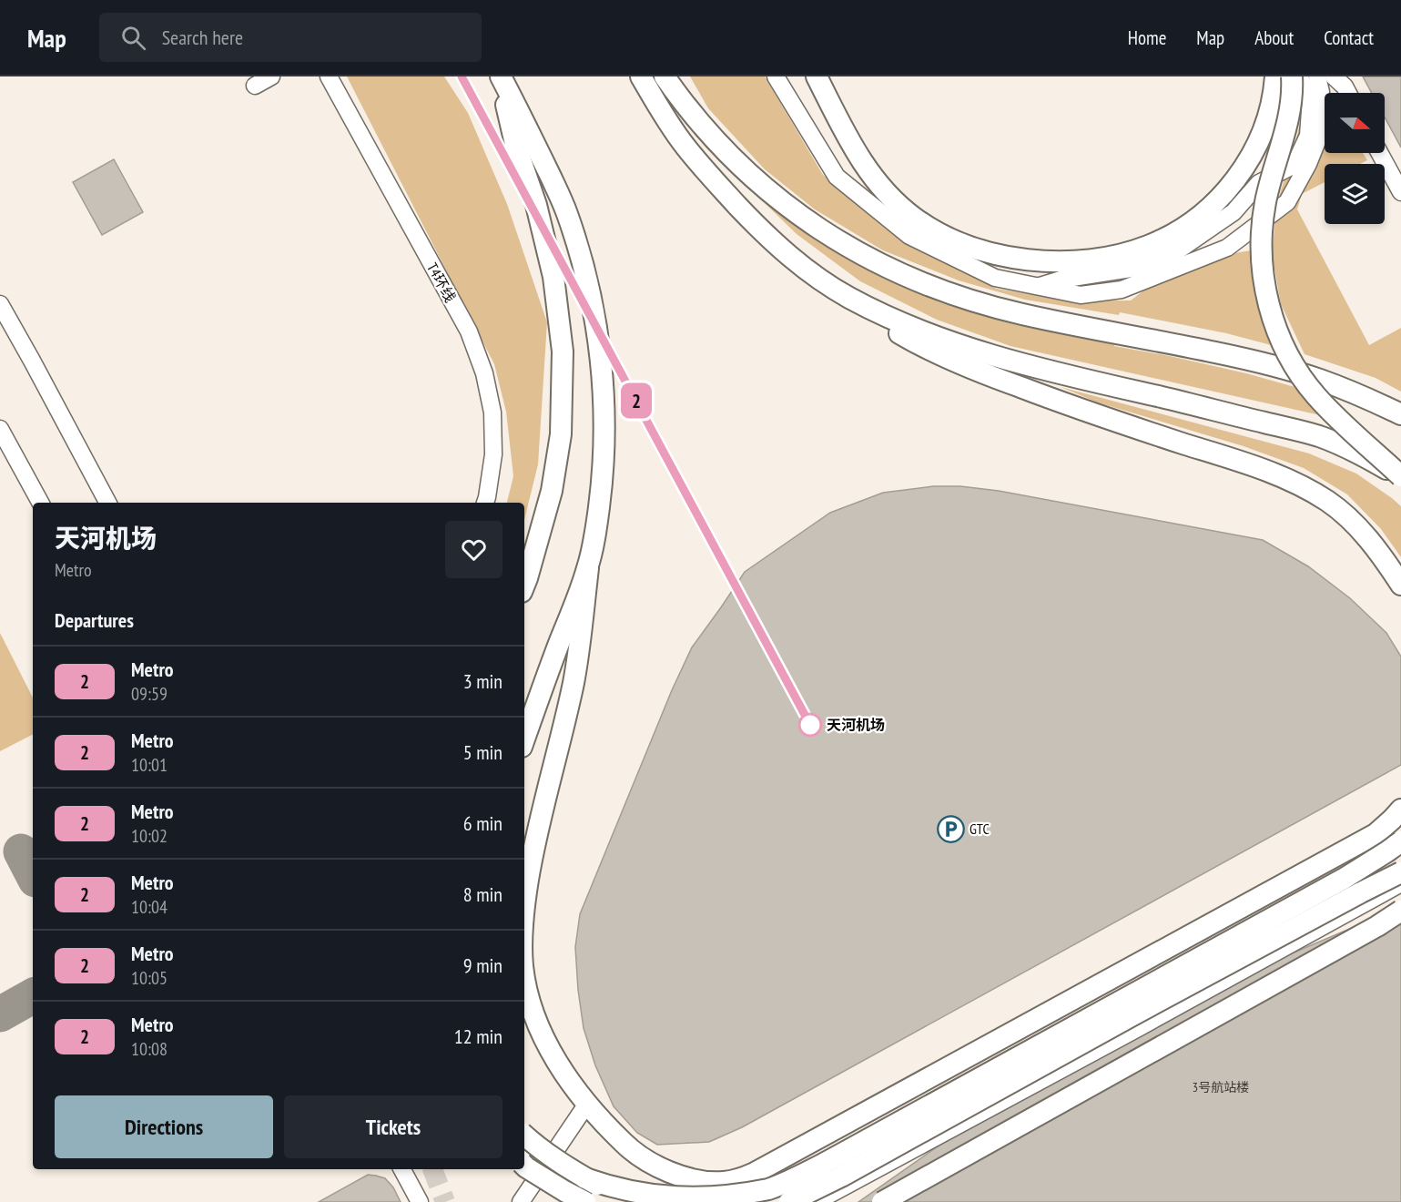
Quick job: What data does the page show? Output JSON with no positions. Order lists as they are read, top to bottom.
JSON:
{
  "streets": {
    "street": ["T4环线"]
  },
  "places": {
    "other": ["天河机场"],
    "parking": ["GTC"]
  },
  "lines": ["metro line 2"],
  "house_numbers": ["3号航站楼"],
  "north": "right",
  "page": {
    "header": "Map",
    "search": "Search here",
    "nav": [
      "Home",
      "Map",
      "About",
      "Contact"
    ],
    "on_map": "2",
    "heading": [
      ["天河机场", "Metro"],
      "Departures"
    ],
    "list": [
      {
        "mark": "2",
        "name": "Metro",
        "note": "09:59",
        "value": "3 min"
      },
      {
        "mark": "2",
        "name": "Metro",
        "note": "10:01",
        "value": "5 min"
      },
      {
        "mark": "2",
        "name": "Metro",
        "note": "10:02",
        "value": "6 min"
      },
      {
        "mark": "2",
        "name": "Metro",
        "note": "10:04",
        "value": "8 min"
      },
      {
        "mark": "2",
        "name": "Metro",
        "note": "10:05",
        "value": "9 min"
      },
      {
        "mark": "2",
        "name": "Metro",
        "note": "10:08",
        "value": "12 min"
      }
    ],
    "buttons": ["Directions", "Tickets"]
  }
}
